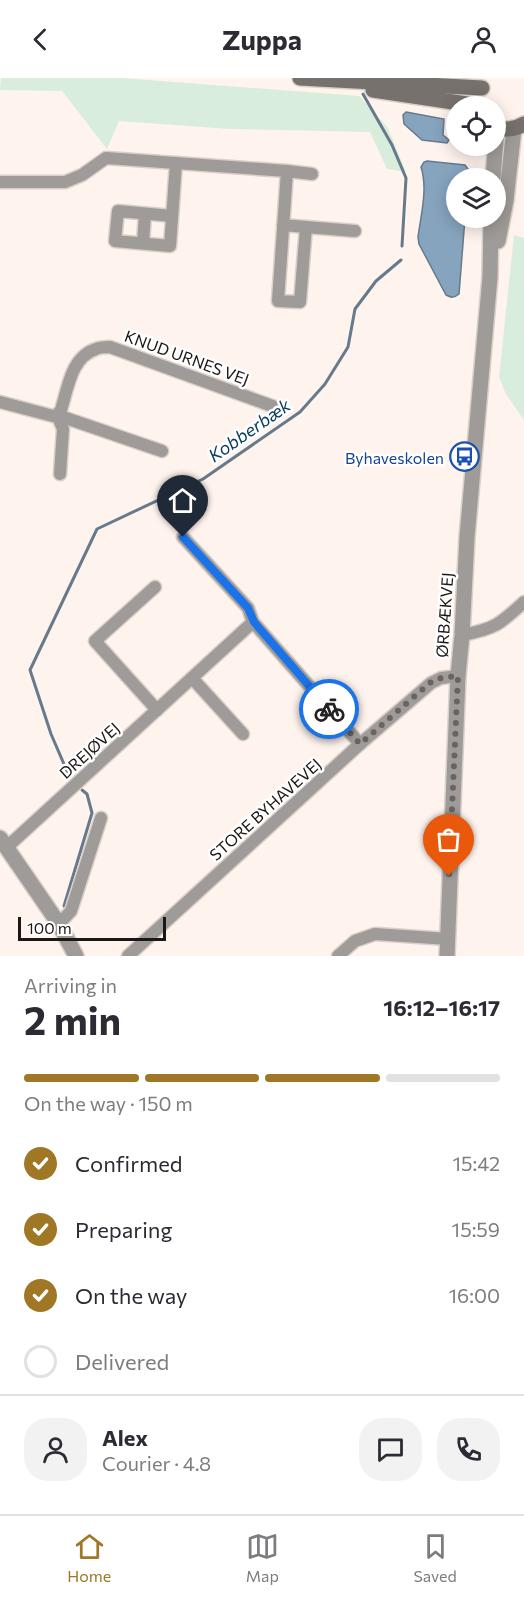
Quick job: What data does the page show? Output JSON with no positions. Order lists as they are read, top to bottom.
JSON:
{
  "streets": {
    "street": [
      "KNUD URNES VEJ",
      "ØRBÆKVEJ",
      "DREJØVEJ",
      "STORE BYHAVEVEJ"
    ]
  },
  "crossings": [
    ["ØRBÆKVEJ", "STORE BYHAVEVEJ"]
  ],
  "water": ["Kobberbæk"],
  "places": {
    "bus stop": ["Byhaveskolen"]
  },
  "scale_bar": "100 m",
  "page": {
    "header": "Zuppa",
    "scale": "100 m",
    "heading": ["2 min", "Arriving in", "16:12–16:17"],
    "panel": ["Alex", "Courier · 4.8"],
    "bar": "On the way · 150 m",
    "list": [
      ["Confirmed", "15:42"],
      ["Preparing", "15:59"],
      ["On the way", "16:00"],
      "Delivered"
    ],
    "tabs": ["Home", "Map", "Saved"]
  }
}
